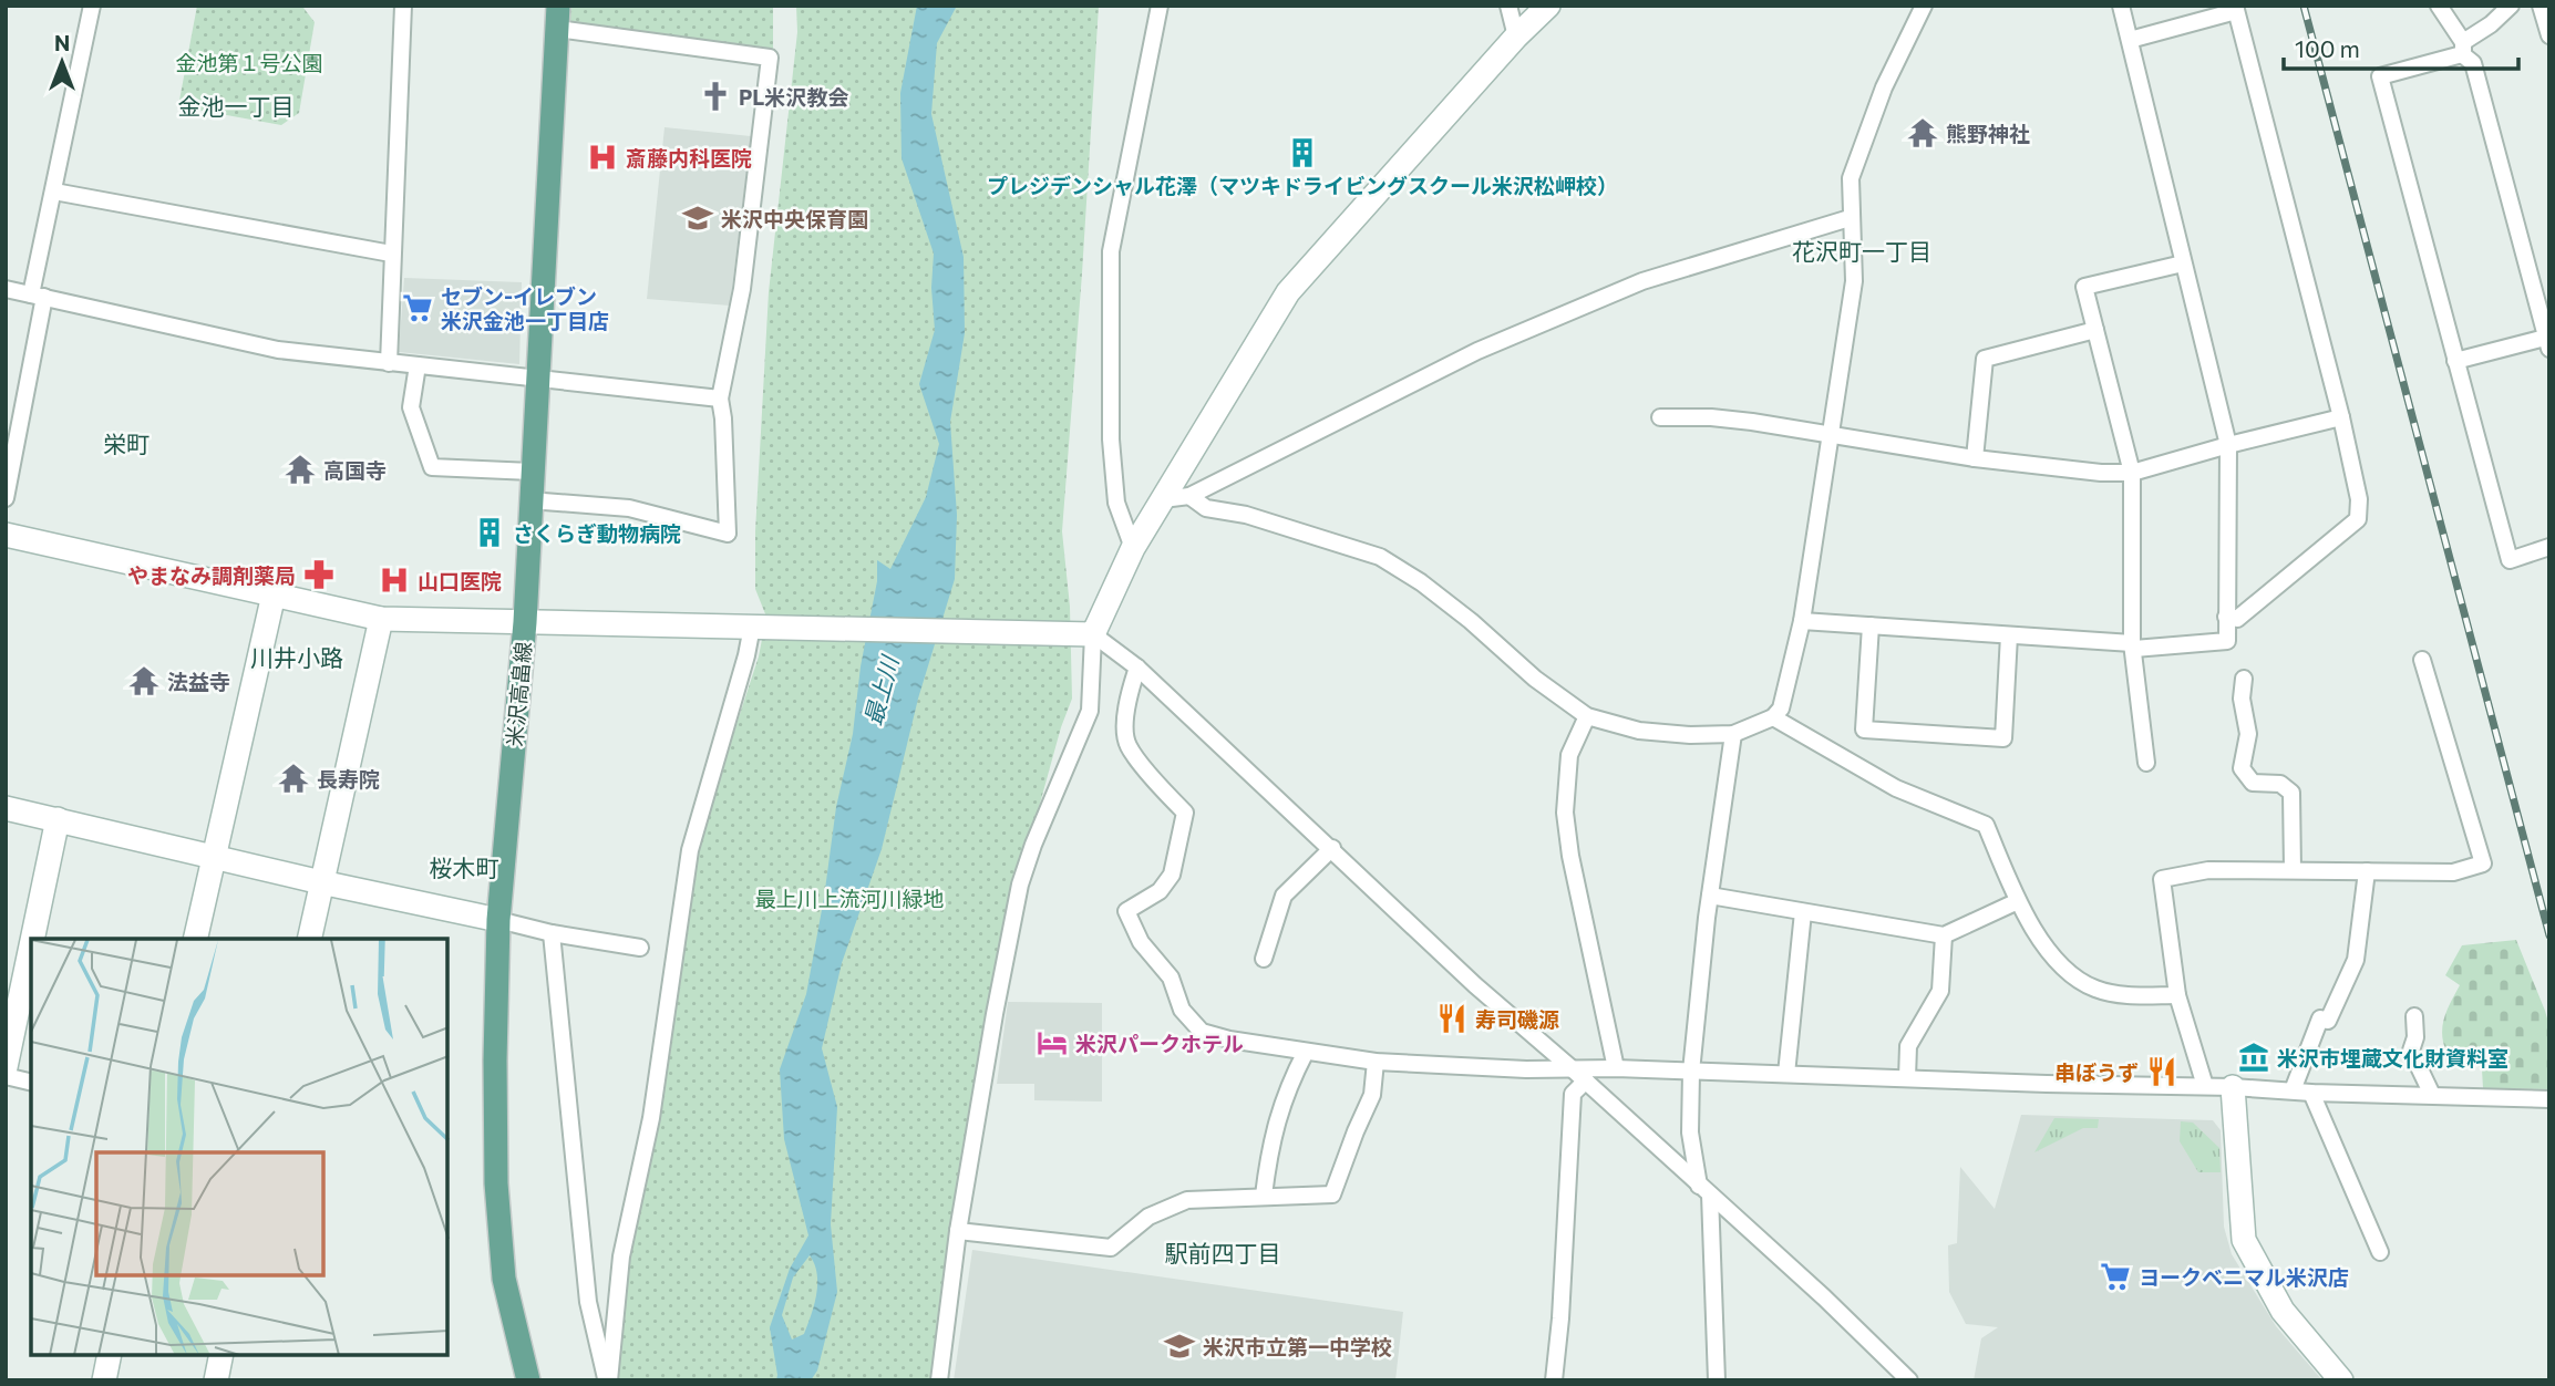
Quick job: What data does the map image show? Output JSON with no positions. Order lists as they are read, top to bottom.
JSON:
{
  "streets": {
    "main road": ["米沢高畠線"]
  },
  "districts": [
    "金池一丁目",
    "花沢町一丁目",
    "栄町",
    "川井小路",
    "桜木町",
    "駅前四丁目"
  ],
  "water": ["最上川"],
  "parks": ["金池第１号公園", "最上川上流河川緑地"],
  "places": {
    "church": ["PL米沢教会"],
    "temple": [
      "熊野神社",
      "高国寺",
      "法益寺",
      "長寿院"
    ],
    "building": ["プレジデンシャル花澤（マツキドライビングスクール米沢松岬校）", "さくらぎ動物病院"],
    "hospital": ["斎藤内科医院", "山口医院"],
    "school or university": ["米沢中央保育園", "米沢市立第一中学校"],
    "supermarket": ["セブン-イレブン 米沢金池一丁目店", "ヨークベニマル米沢店"],
    "pharmacy": ["やまなみ調剤薬局"],
    "restaurant": ["寿司磯源", "串ぼうず"],
    "hotel": ["米沢パークホテル"],
    "museum": ["米沢市埋蔵文化財資料室"]
  },
  "scale_bar": "100 m",
  "north": "top"
}
